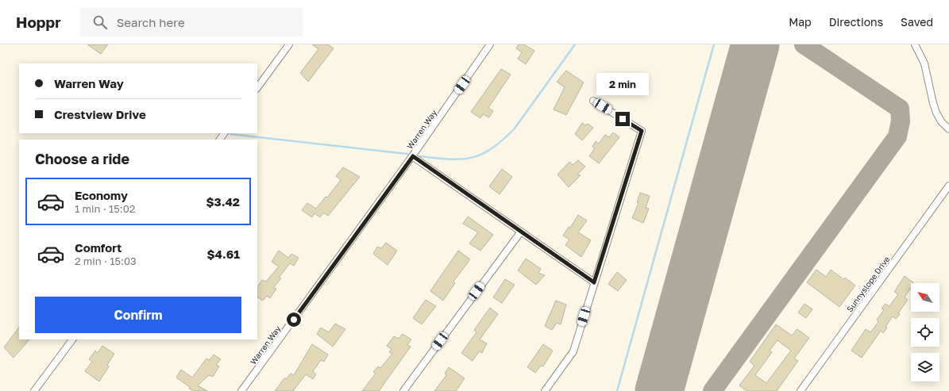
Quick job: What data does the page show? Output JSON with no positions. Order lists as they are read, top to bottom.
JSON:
{
  "streets": {
    "street": ["Warren Way", "Sunnyslope Drive"]
  },
  "north": "top left",
  "page": {
    "header": "Hoppr",
    "search": "Search here",
    "nav": ["Map", "Directions", "Saved"],
    "banner": ["Warren Way", "Crestview Drive"],
    "bubble": "2 min",
    "heading": "Choose a ride",
    "list": [
      {
        "name": "Economy",
        "note": "1 min · 15:02",
        "value": "$3.42"
      },
      {
        "name": "Comfort",
        "note": "2 min · 15:03",
        "value": "$4.61"
      }
    ],
    "buttons": "Confirm"
  }
}
